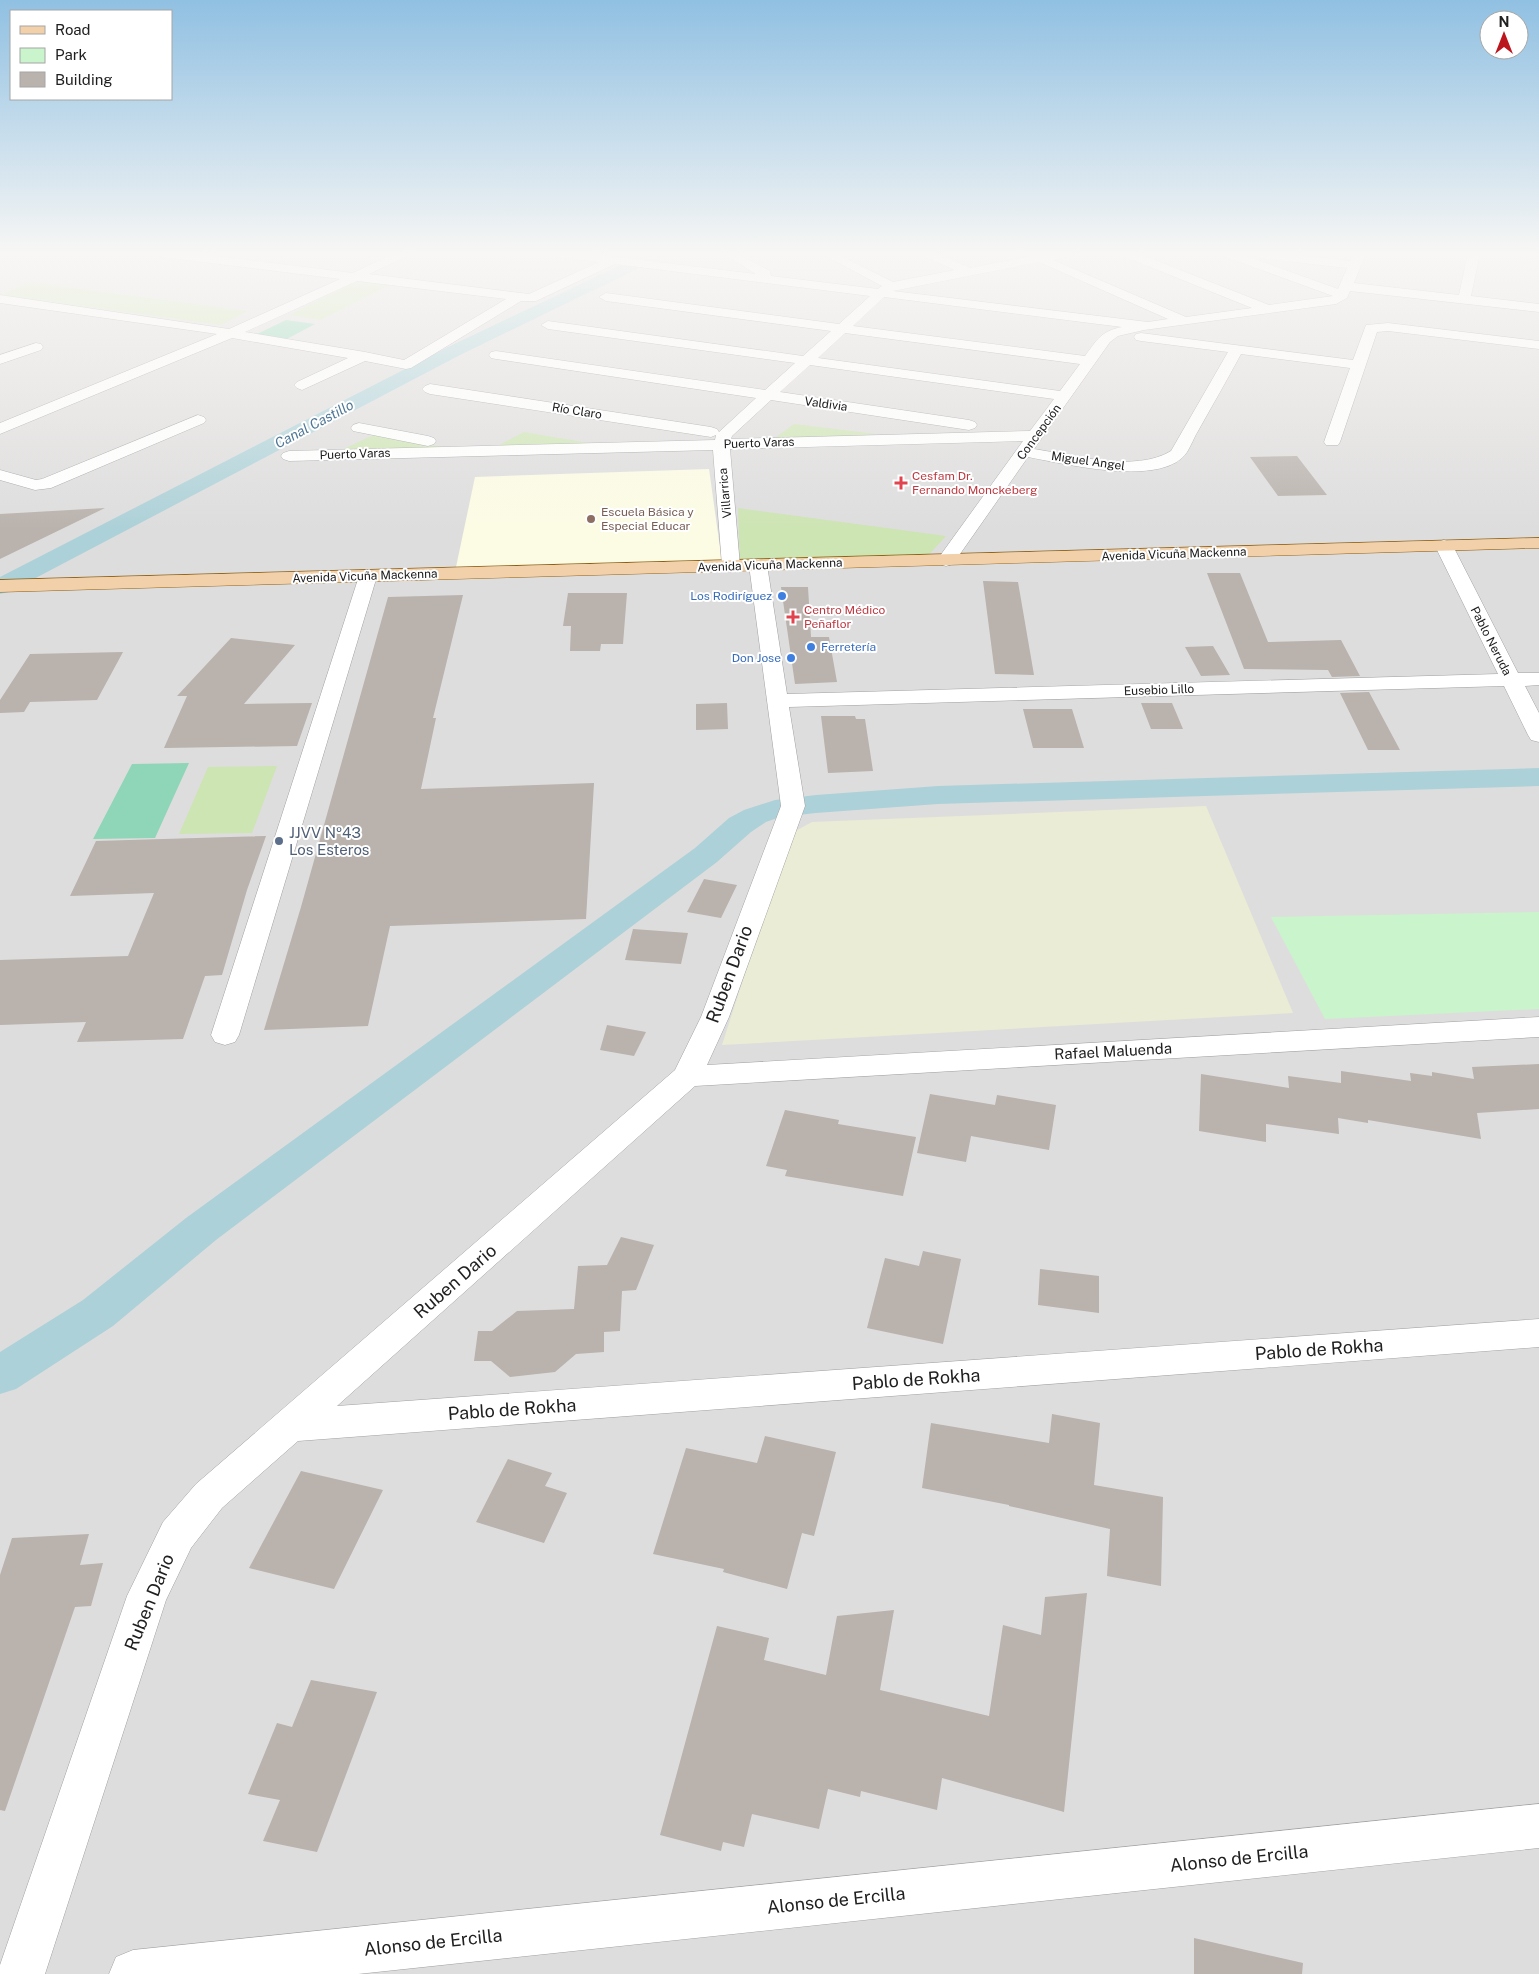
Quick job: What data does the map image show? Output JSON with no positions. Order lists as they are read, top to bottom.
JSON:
{
  "streets": {
    "main road": ["Avenida Vicuña Mackenna"],
    "street": [
      "Valdivia",
      "Río Claro",
      "Concepción",
      "Puerto Varas",
      "Miguel Angel",
      "Villarrica",
      "Pablo Neruda",
      "Eusebio Lillo",
      "Ruben Dario",
      "Rafael Maluenda",
      "Pablo de Rokha",
      "Alonso de Ercilla"
    ]
  },
  "crossings": [
    ["Valdivia", "Concepción"],
    ["Valdivia", "Puerto Varas"],
    ["Río Claro", "Puerto Varas"],
    ["Río Claro", "Villarrica"],
    ["Concepción", "Puerto Varas"],
    ["Concepción", "Miguel Angel"],
    ["Concepción", "Avenida Vicuña Mackenna"],
    ["Puerto Varas", "Villarrica"],
    ["Villarrica", "Avenida Vicuña Mackenna"],
    ["Avenida Vicuña Mackenna", "Pablo Neruda"],
    ["Avenida Vicuña Mackenna", "Ruben Dario"],
    ["Pablo Neruda", "Eusebio Lillo"],
    ["Eusebio Lillo", "Ruben Dario"],
    ["Ruben Dario", "Rafael Maluenda"],
    ["Ruben Dario", "Pablo de Rokha"]
  ],
  "water": ["Canal Castillo"],
  "places": {
    "health": ["Cesfam Dr. Fernando Monckeberg", "Centro Médico Peñaflor"],
    "other": [
      "Escuela Básica y Especial Educar",
      "Los Rodiríguez",
      "Ferretería",
      "Don Jose",
      "JJVV Nº43 Los Esteros"
    ]
  },
  "legend": ["Road", "Park", "Building"],
  "north": "top"
}
